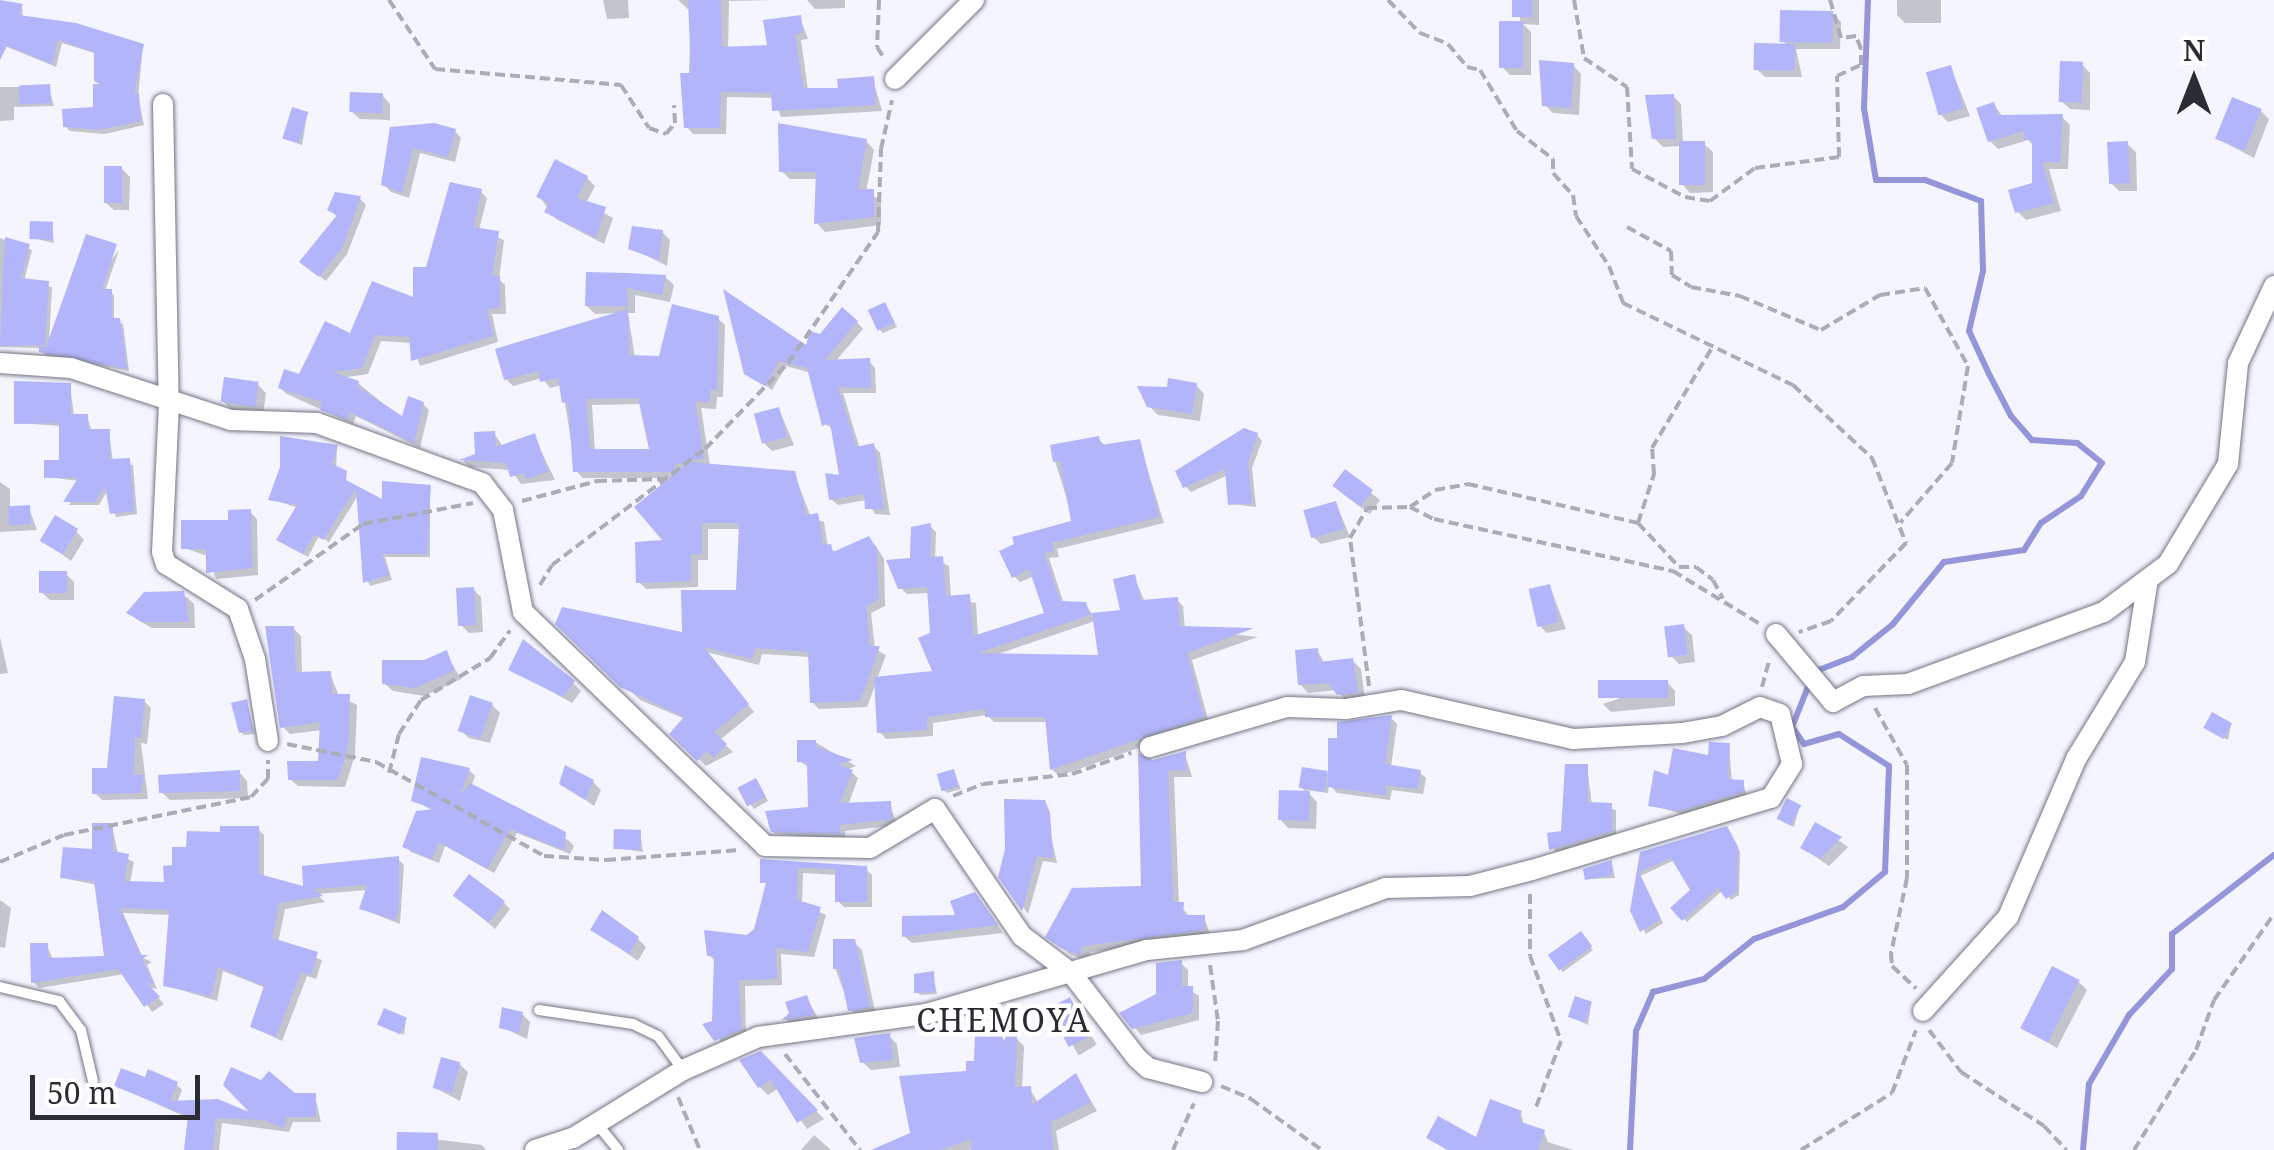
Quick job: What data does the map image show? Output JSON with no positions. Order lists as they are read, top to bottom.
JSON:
{
  "districts": ["CHEMOYA"],
  "scale_bar": "50 m",
  "north": "top"
}
